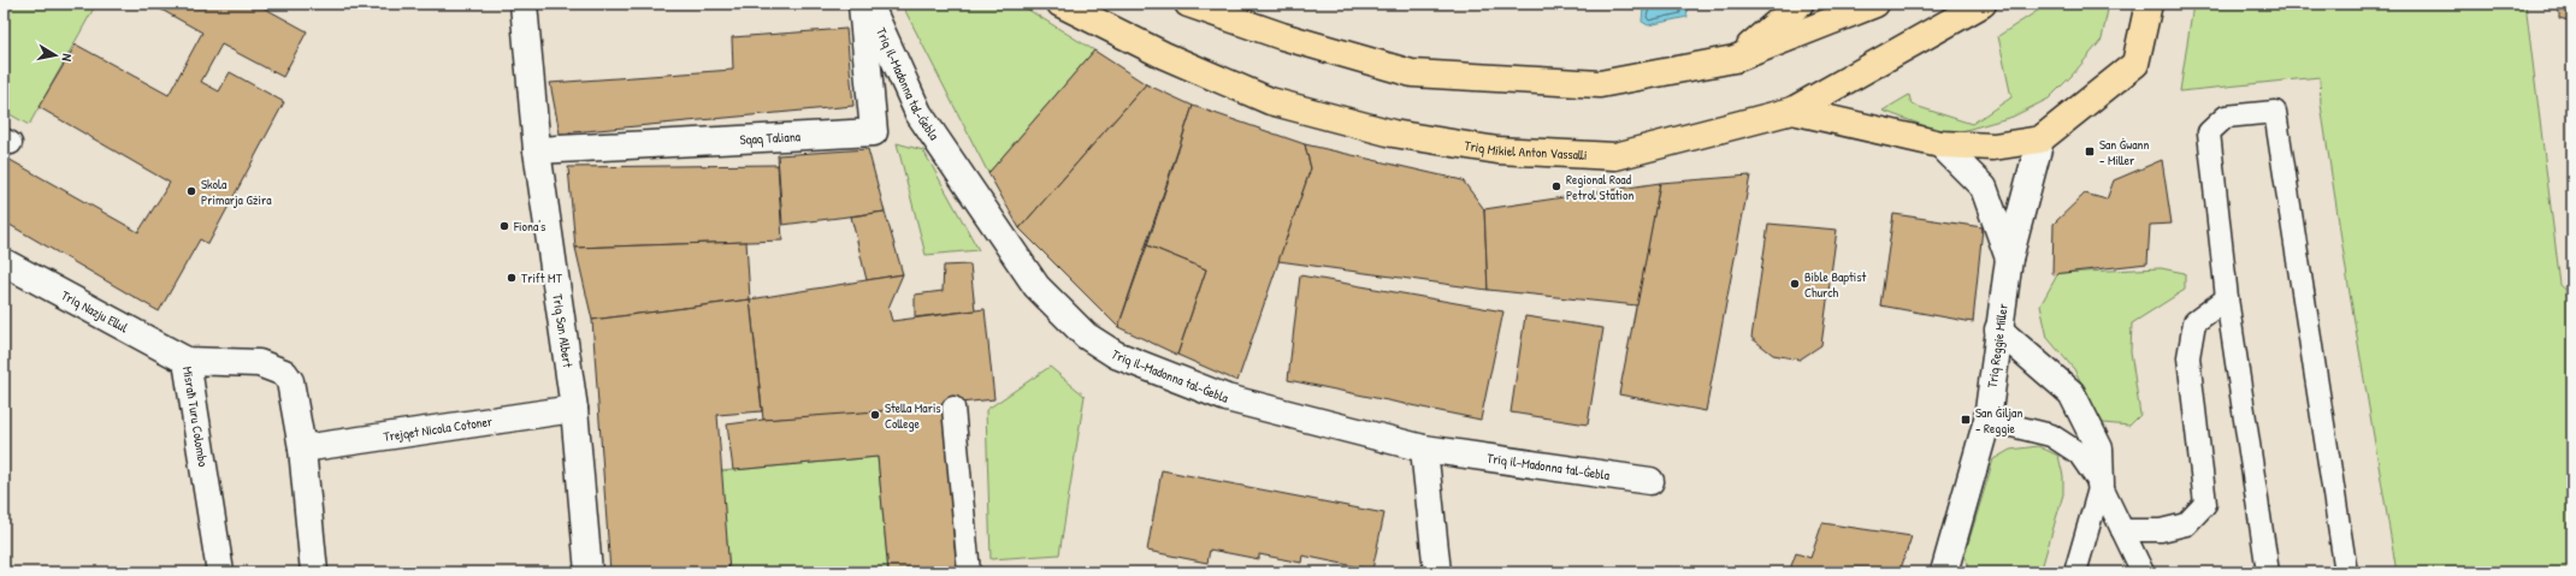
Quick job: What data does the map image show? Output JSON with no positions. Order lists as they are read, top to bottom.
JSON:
{
  "streets": {
    "highway": ["Triq Mikiel Anton Vassalli"],
    "street": [
      "Triq il-Madonna tal-Ġebla",
      "Sqaq Taliana",
      "Triq Nazju Ellul",
      "Triq San Albert",
      "Triq Reggie Miller",
      "Misraħ Turu Colombo",
      "Trejqet Nicola Cotoner"
    ]
  },
  "crossings": [
    ["Sqaq Taliana", "Triq San Albert"],
    ["Triq Nazju Ellul", "Misraħ Turu Colombo"],
    ["Triq San Albert", "Trejqet Nicola Cotoner"],
    ["Misraħ Turu Colombo", "Trejqet Nicola Cotoner"]
  ],
  "places": {
    "transit": ["San Ġwann - Miller", "San Ġiljan - Reggie"],
    "other": [
      "Regional Road Petrol Station",
      "Skola Primarja Gżira",
      "Fiona's",
      "Trift MT",
      "Bible Baptist Church",
      "Stella Maris College"
    ]
  },
  "north": "right"
}
